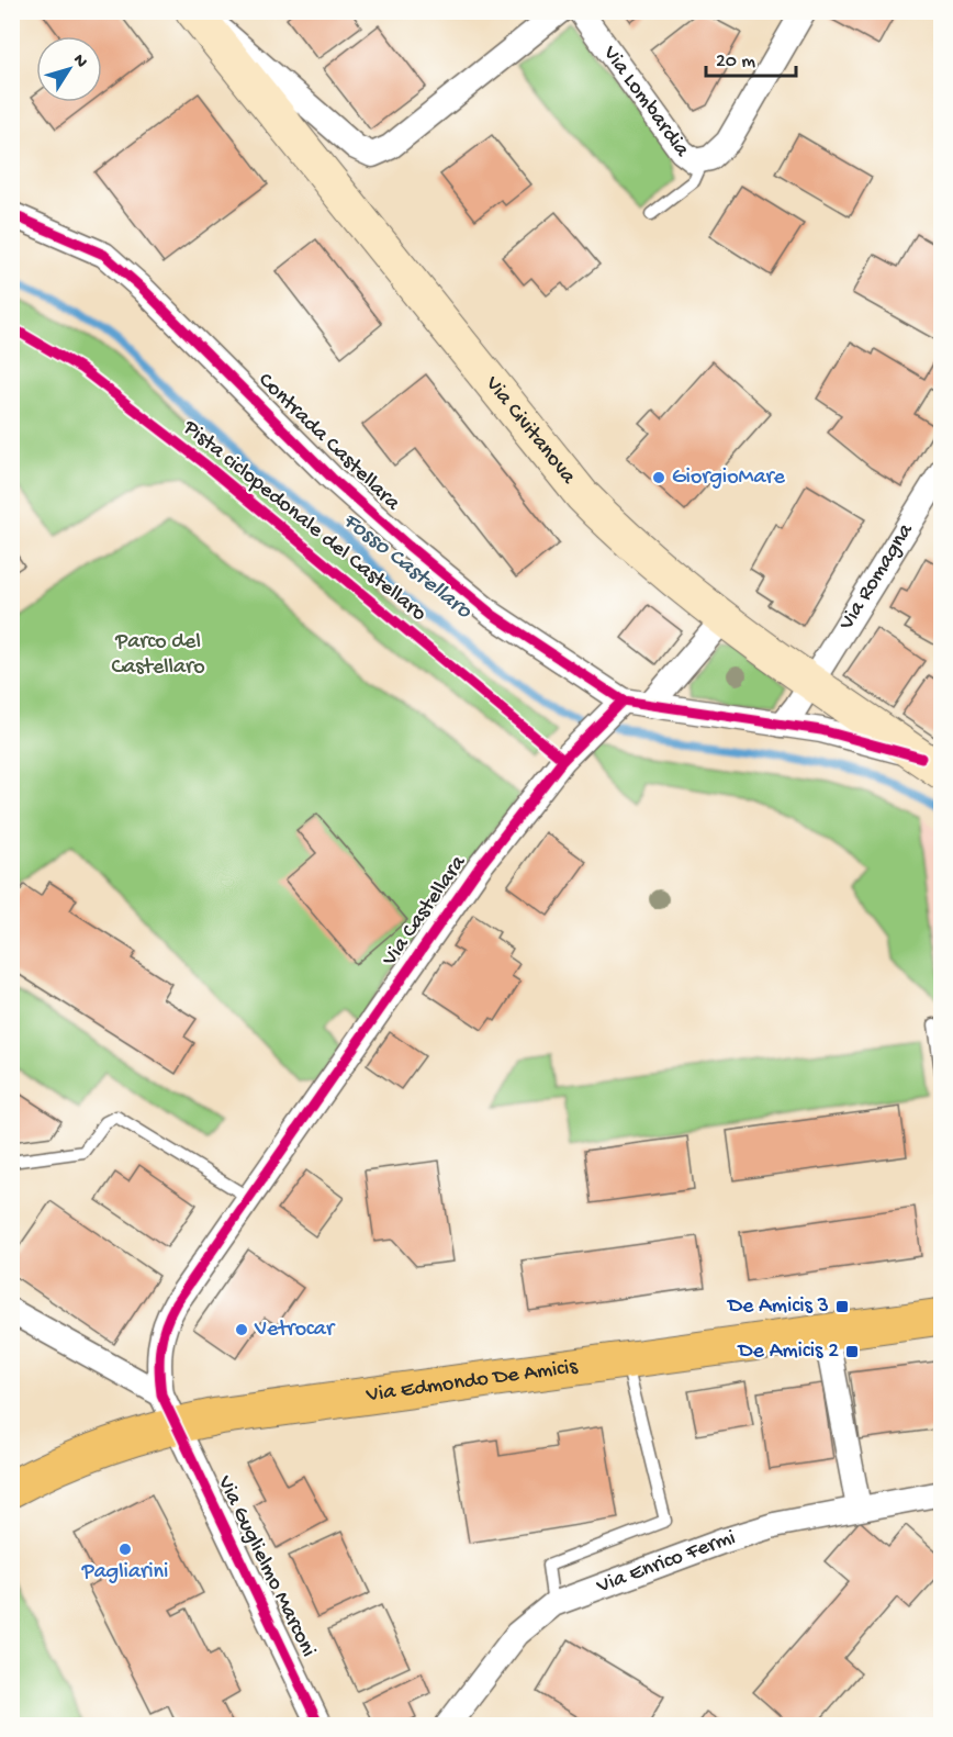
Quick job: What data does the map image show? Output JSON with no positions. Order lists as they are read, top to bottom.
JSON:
{
  "streets": {
    "main road": ["Via Edmondo De Amicis"],
    "street": [
      "Via Lombardia",
      "Via Civitanova",
      "Contrada Castellara",
      "Via Romagna",
      "Via Castellara",
      "Via Enrico Fermi",
      "Via Guglielmo Marconi"
    ],
    "cycle path": ["Pista ciclopedonale del Castellaro"]
  },
  "crossings": [
    ["Via Civitanova", "Via Romagna"],
    ["Contrada Castellara", "Via Castellara"],
    ["Via Castellara", "Via Edmondo De Amicis"],
    ["Via Castellara", "Via Guglielmo Marconi"],
    ["Via Edmondo De Amicis", "Via Guglielmo Marconi"]
  ],
  "water": ["Fosso Castellaro"],
  "parks": ["Parco del Castellaro"],
  "places": {
    "other": ["GiorgioMare", "Vetrocar", "Pagliarini"],
    "transit": ["De Amicis 3", "De Amicis 2"]
  },
  "scale_bar": "20 m",
  "north": "top right"
}
